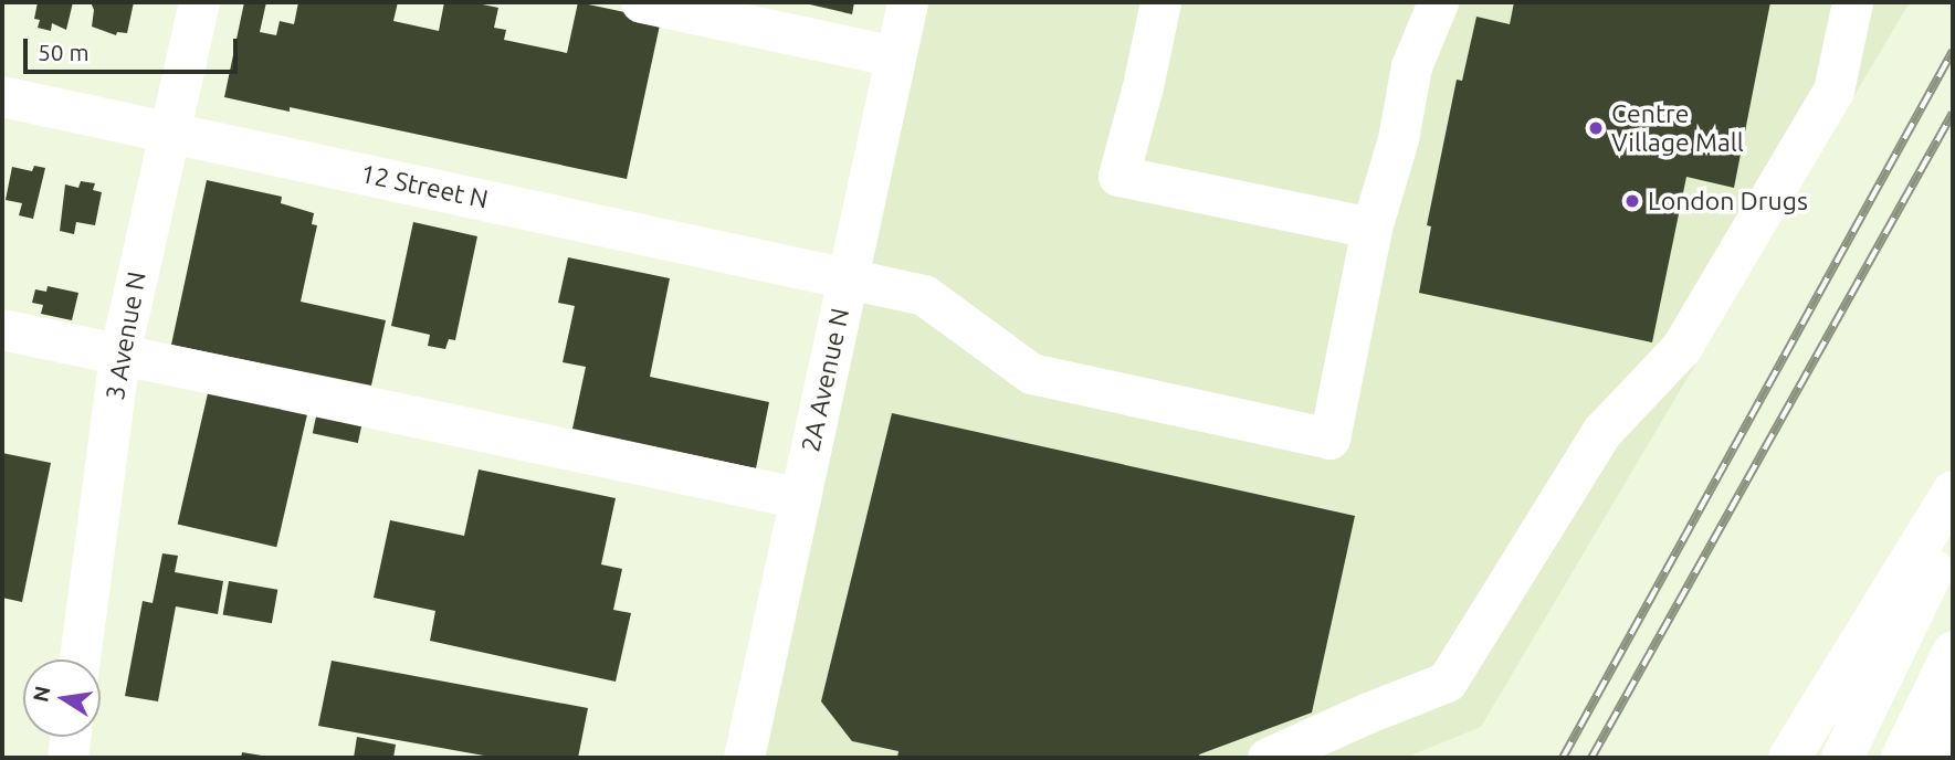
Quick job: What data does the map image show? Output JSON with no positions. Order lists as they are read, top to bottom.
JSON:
{
  "streets": {
    "street": ["12 Street N", "3 Avenue N", "2A Avenue N"]
  },
  "crossings": [
    ["12 Street N", "3 Avenue N"],
    ["12 Street N", "2A Avenue N"]
  ],
  "places": ["Centre Village Mall", "London Drugs"],
  "scale_bar": "50 m",
  "north": "left"
}
